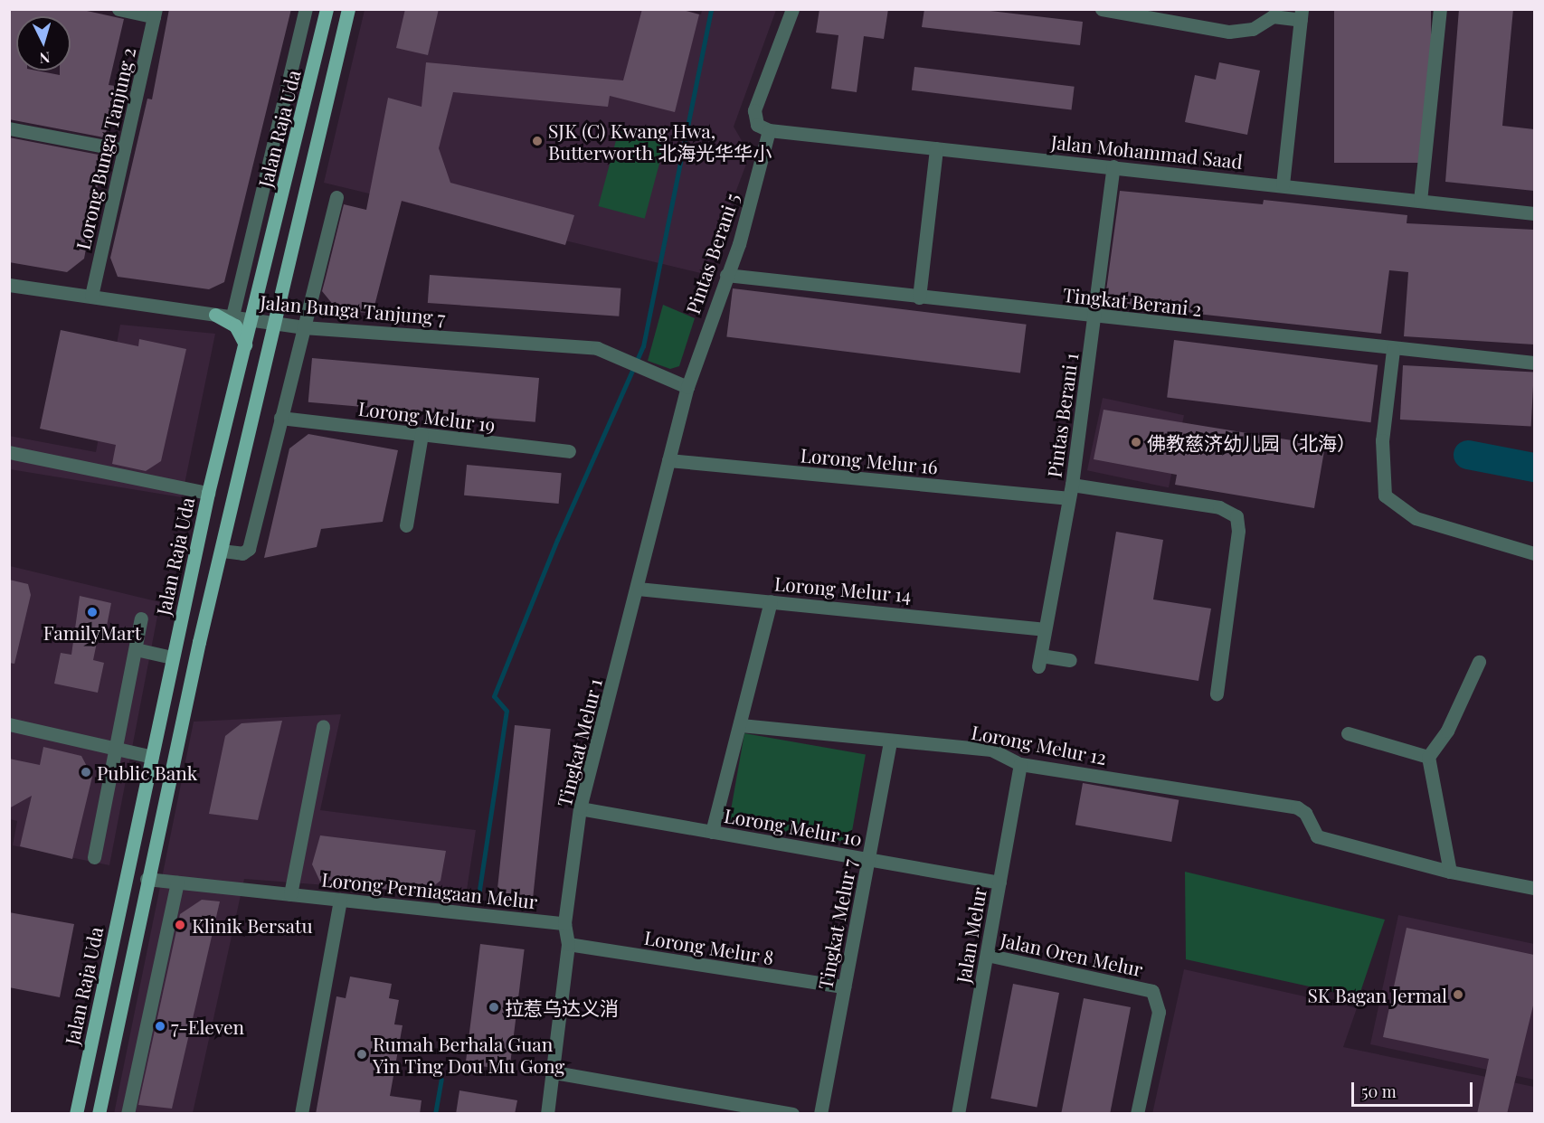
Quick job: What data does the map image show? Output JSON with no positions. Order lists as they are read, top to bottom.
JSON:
{
  "streets": {
    "main road": ["Jalan Raja Uda"],
    "street": [
      "Lorong Bunga Tanjung 2",
      "Jalan Mohammad Saad",
      "Pintas Berani 5",
      "Tingkat Berani 2",
      "Jalan Bunga Tanjung 7",
      "Pintas Berani 1",
      "Lorong Melur 19",
      "Lorong Melur 16",
      "Lorong Melur 14",
      "Tingkat Melur 1",
      "Lorong Melur 12",
      "Lorong Melur 10",
      "Lorong Perniagaan Melur",
      "Tingkat Melur 7",
      "Jalan Melur",
      "Lorong Melur 8",
      "Jalan Oren Melur"
    ]
  },
  "crossings": [
    ["Jalan Raja Uda", "Jalan Bunga Tanjung 7"],
    ["Jalan Raja Uda", "Lorong Perniagaan Melur"],
    ["Lorong Bunga Tanjung 2", "Jalan Bunga Tanjung 7"],
    ["Jalan Mohammad Saad", "Pintas Berani 5"],
    ["Jalan Mohammad Saad", "Pintas Berani 1"],
    ["Pintas Berani 5", "Tingkat Berani 2"],
    ["Pintas Berani 5", "Jalan Bunga Tanjung 7"],
    ["Pintas Berani 5", "Tingkat Melur 1"],
    ["Tingkat Berani 2", "Pintas Berani 1"],
    ["Jalan Bunga Tanjung 7", "Tingkat Melur 1"],
    ["Pintas Berani 1", "Lorong Melur 16"],
    ["Pintas Berani 1", "Lorong Melur 14"],
    ["Lorong Melur 16", "Tingkat Melur 1"],
    ["Lorong Melur 14", "Tingkat Melur 1"],
    ["Tingkat Melur 1", "Lorong Melur 10"],
    ["Tingkat Melur 1", "Lorong Perniagaan Melur"],
    ["Tingkat Melur 1", "Lorong Melur 8"],
    ["Lorong Melur 12", "Tingkat Melur 7"],
    ["Lorong Melur 12", "Jalan Melur"],
    ["Lorong Melur 10", "Tingkat Melur 7"],
    ["Lorong Melur 10", "Jalan Melur"],
    ["Tingkat Melur 7", "Lorong Melur 8"],
    ["Jalan Melur", "Jalan Oren Melur"]
  ],
  "places": [
    "SJK (C) Kwang Hwa, Butterworth 北海光华华小",
    "佛教慈济幼儿园（北海）",
    "FamilyMart",
    "Public Bank",
    "Klinik Bersatu",
    "SK Bagan Jermal",
    "拉惹乌达义消",
    "7-Eleven",
    "Rumah Berhala Guan Yin Ting Dou Mu Gong"
  ],
  "scale_bar": "50 m",
  "north": "bottom"
}
